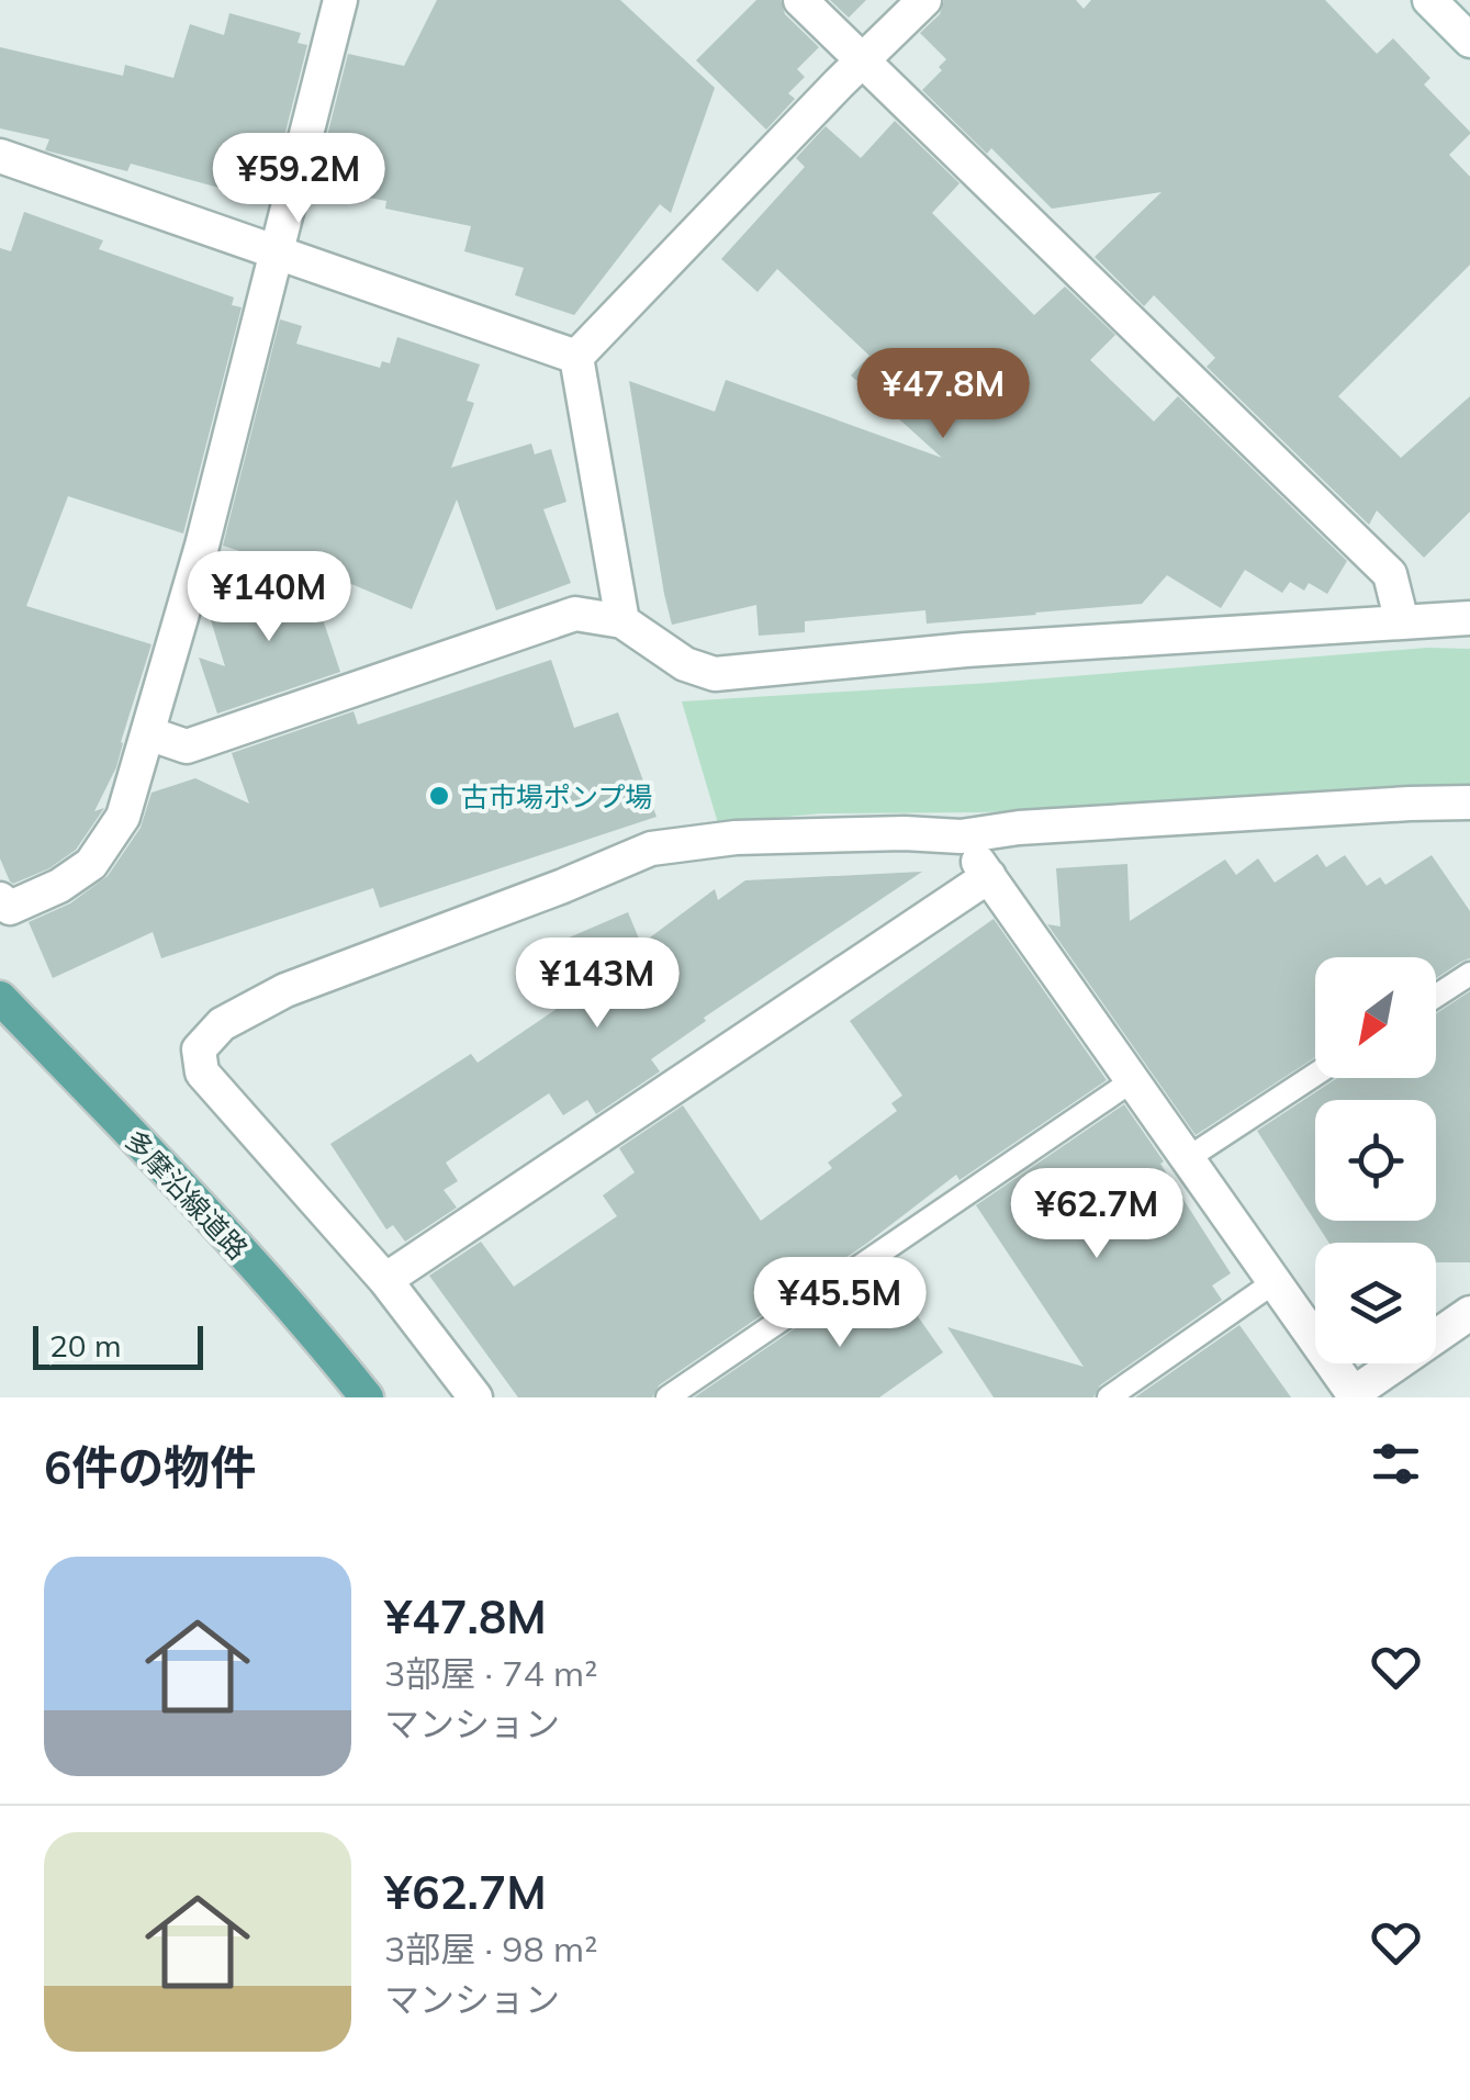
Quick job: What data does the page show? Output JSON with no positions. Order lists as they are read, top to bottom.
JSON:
{
  "streets": {
    "main road": ["多摩沿線道路"]
  },
  "places": ["古市場ポンプ場"],
  "scale_bar": "20 m",
  "north": "bottom left",
  "page": {
    "price": [
      "¥59.2M",
      "¥47.8M",
      "¥140M",
      "¥143M",
      "¥62.7M",
      "¥45.5M"
    ],
    "scale": "20 m",
    "heading": "6件の物件",
    "list": [
      {
        "name": "¥47.8M",
        "note": "3部屋 · 74 m² · マンション"
      },
      {
        "name": "¥62.7M",
        "note": "3部屋 · 98 m² · マンション"
      }
    ]
  }
}
